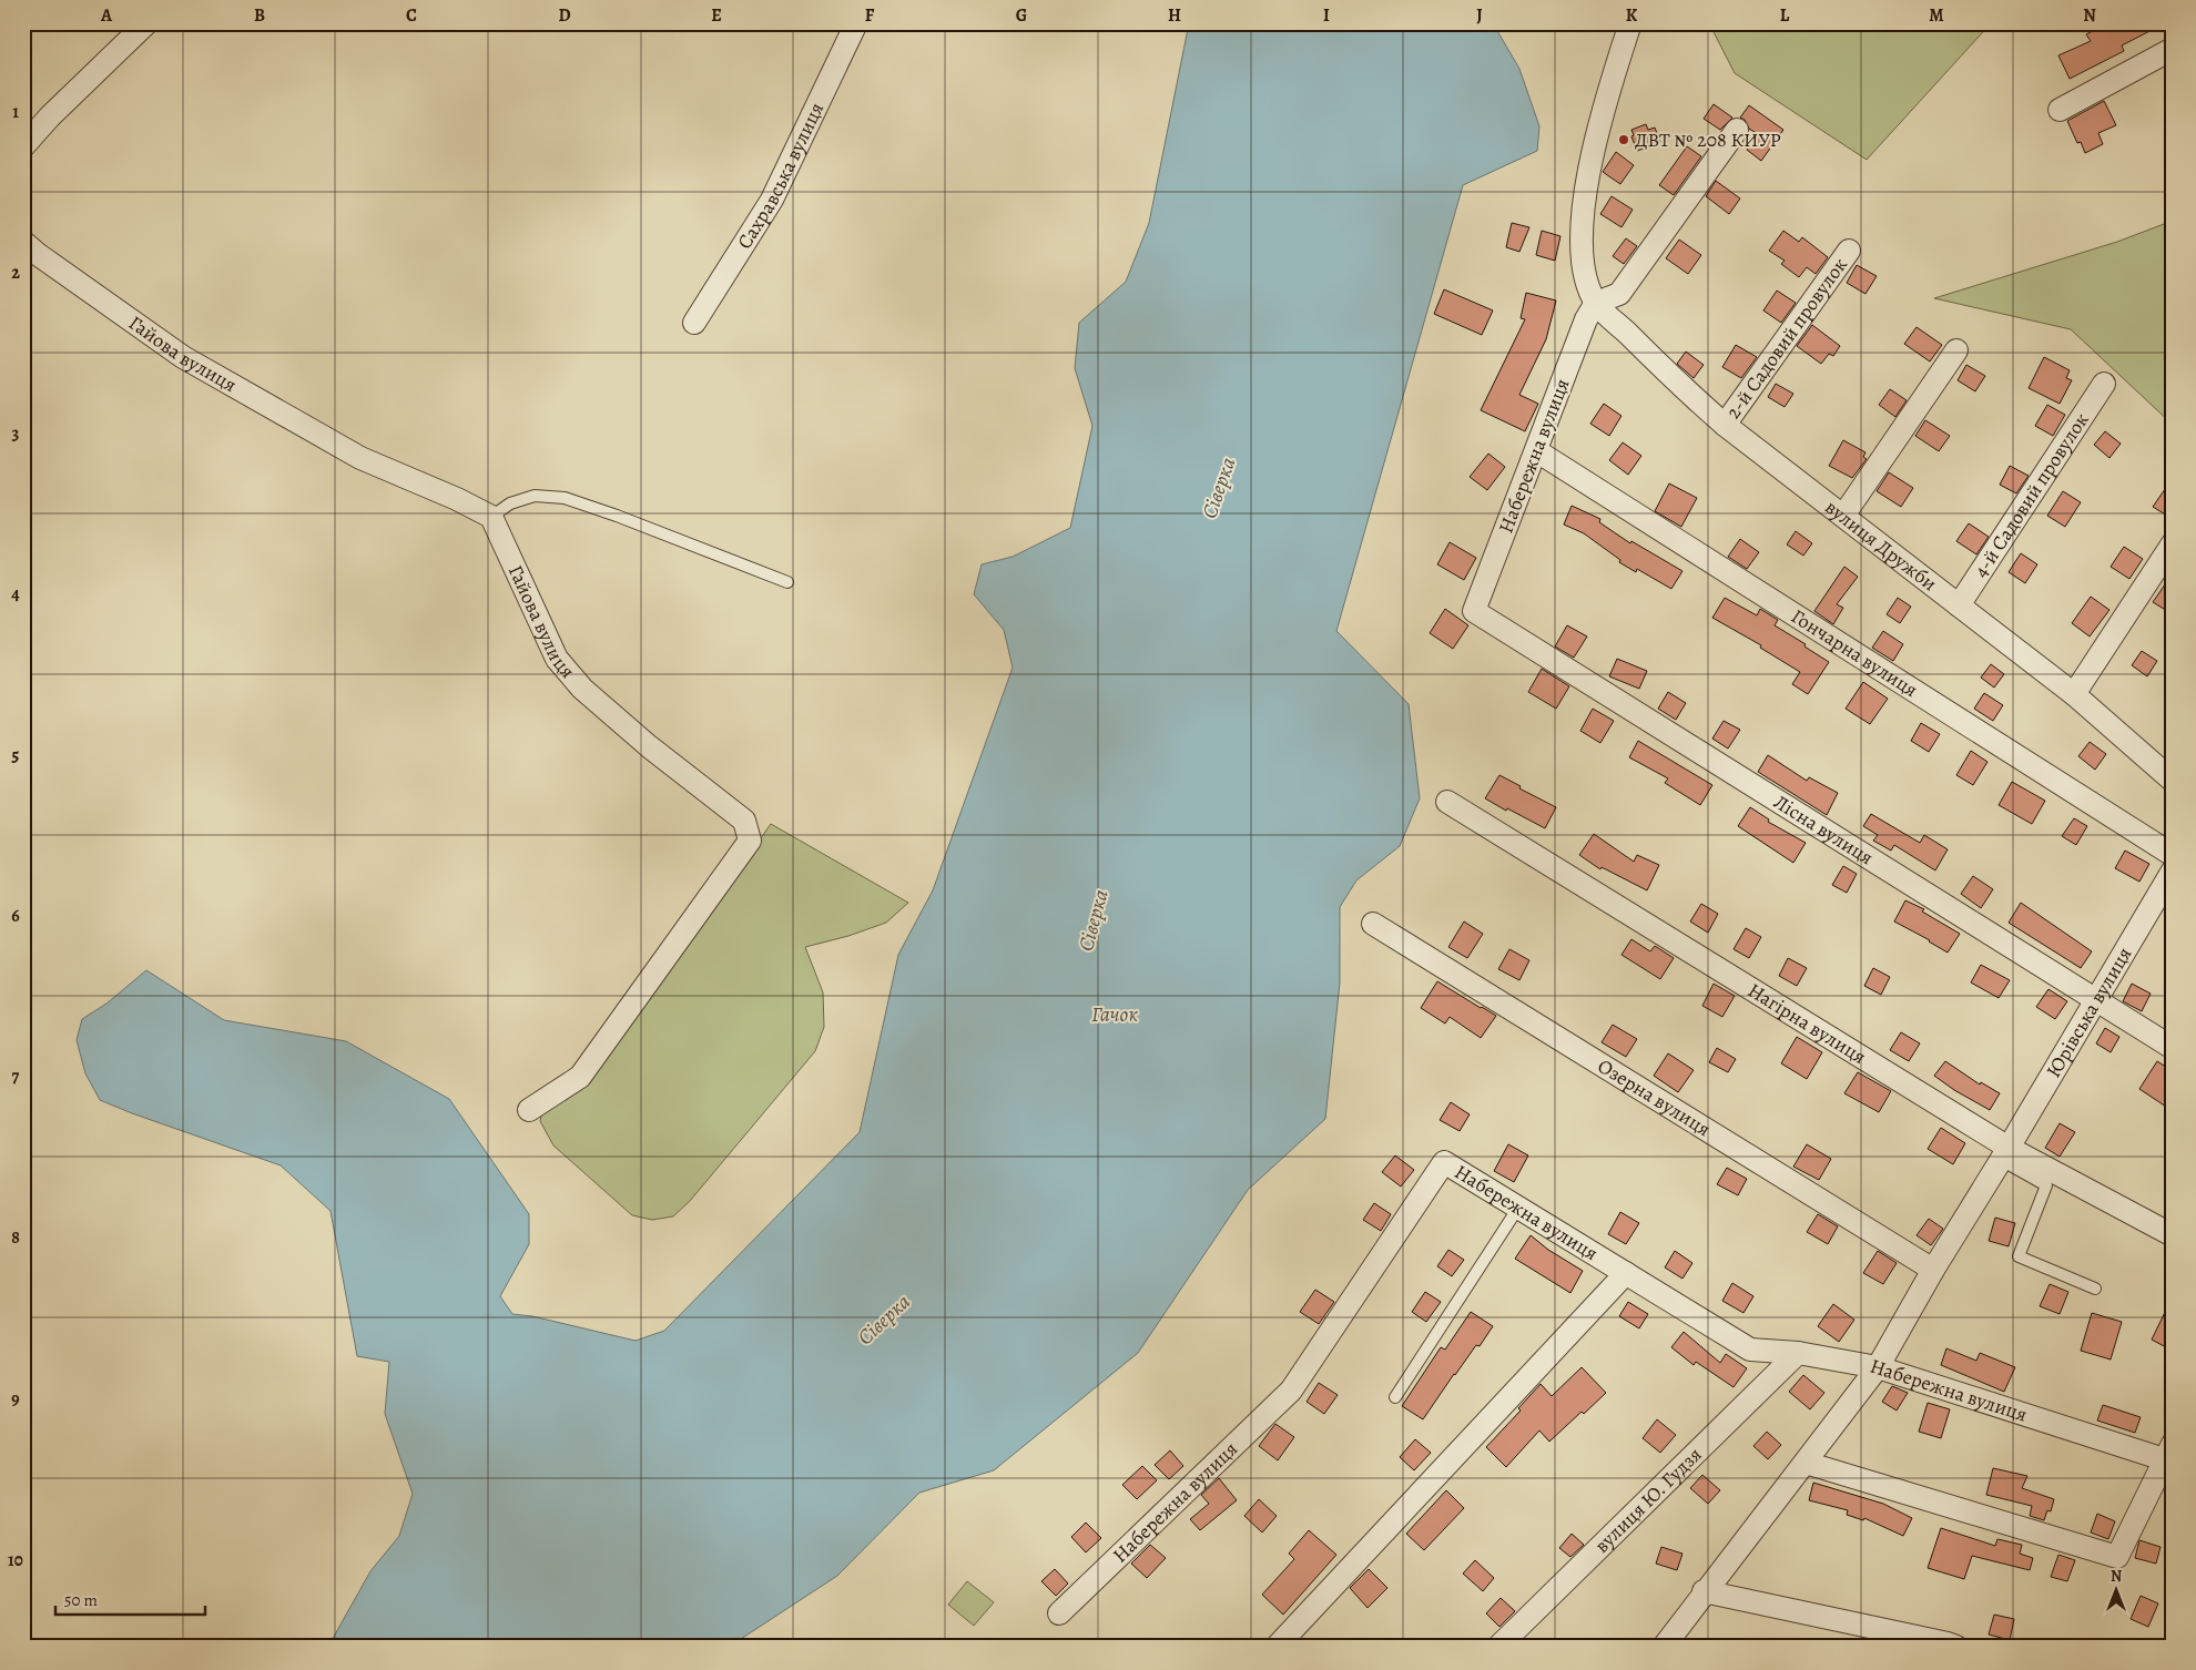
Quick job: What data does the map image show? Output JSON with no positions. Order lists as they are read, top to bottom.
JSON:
{
  "streets": {
    "street": [
      "Сахравська вулиця",
      "2-й Садовий провулок",
      "Гайова вулиця",
      "Набережна вулиця",
      "4-й Садовий провулок",
      "вулиця Дружби",
      "Гончарна вулиця",
      "Лісна вулиця",
      "Юрівська вулиця",
      "Нагірна вулиця",
      "Озерна вулиця",
      "вулиця Ю. Гудзя"
    ]
  },
  "crossings": [
    ["2-й Садовий провулок", "вулиця Дружби"],
    ["Набережна вулиця", "вулиця Дружби"],
    ["Набережна вулиця", "Гончарна вулиця"],
    ["Набережна вулиця", "Лісна вулиця"],
    ["Набережна вулиця", "Юрівська вулиця"],
    ["Набережна вулиця", "вулиця Ю. Гудзя"],
    ["4-й Садовий провулок", "вулиця Дружби"],
    ["Лісна вулиця", "Юрівська вулиця"],
    ["Юрівська вулиця", "Нагірна вулиця"],
    ["Юрівська вулиця", "Озерна вулиця"]
  ],
  "water": ["Сіверка", "Гачок"],
  "places": ["ДВТ № 208 КИУР"],
  "scale_bar": "50 m",
  "north": "top",
  "grid": {
    "columns": [
      "A",
      "B",
      "C",
      "D",
      "E",
      "F",
      "G",
      "H",
      "I",
      "J",
      "K",
      "L",
      "M",
      "N"
    ],
    "rows": [
      "1",
      "2",
      "3",
      "4",
      "5",
      "6",
      "7",
      "8",
      "9",
      "10"
    ]
  }
}
